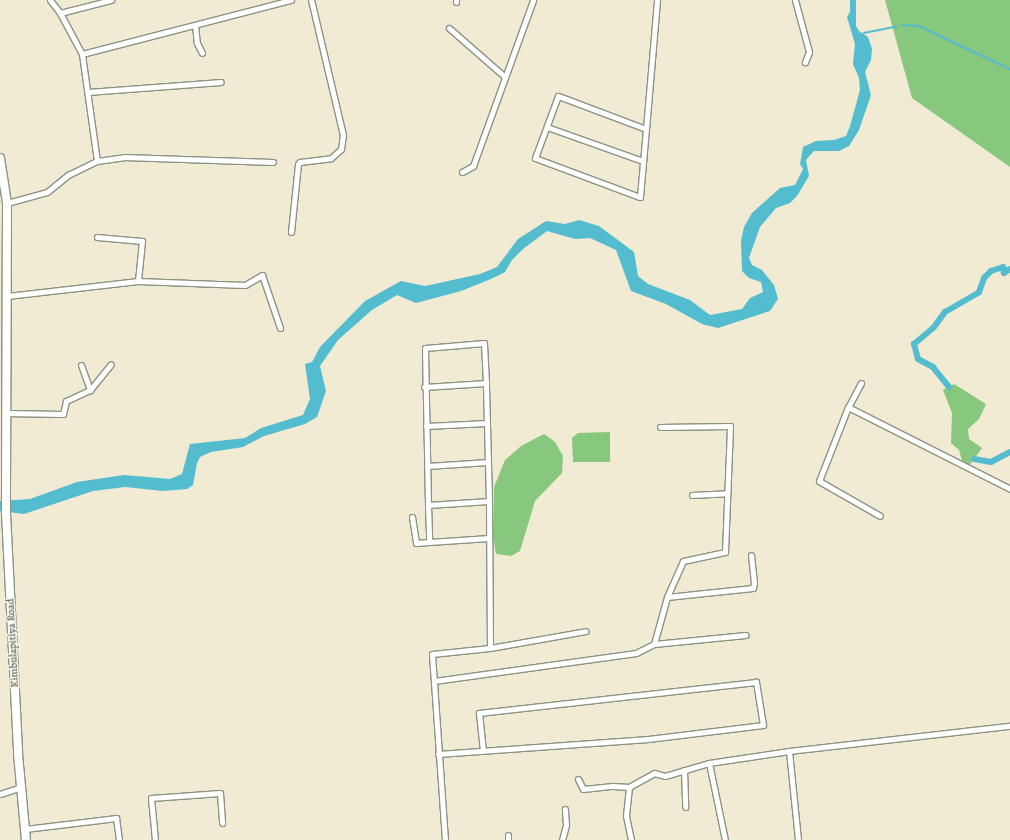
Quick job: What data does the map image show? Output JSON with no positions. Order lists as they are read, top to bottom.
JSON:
{
  "streets": {
    "main road": ["Kimbulapitiya Road"]
  }
}
